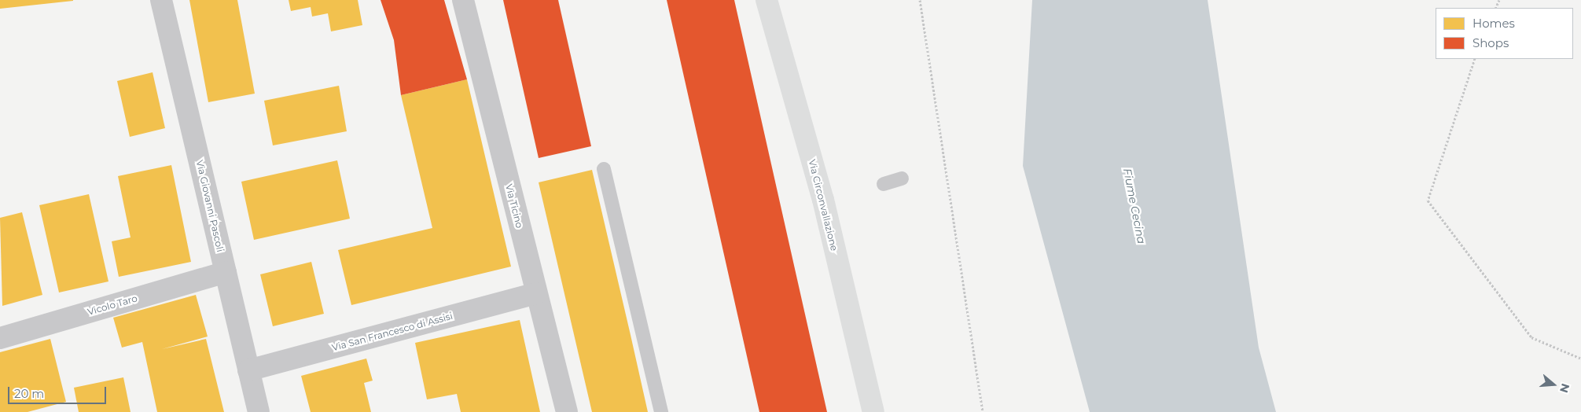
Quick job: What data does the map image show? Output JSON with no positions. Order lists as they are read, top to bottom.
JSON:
{
  "streets": {
    "street": [
      "Via Circonvallazione",
      "Via Giovanni Pascoli",
      "Via Ticino",
      "Vicolo Taro",
      "Via San Francesco di Assisi"
    ]
  },
  "crossings": [
    ["Via Giovanni Pascoli", "Vicolo Taro"],
    ["Via Giovanni Pascoli", "Via San Francesco di Assisi"],
    ["Via Ticino", "Via San Francesco di Assisi"]
  ],
  "water": ["Fiume Cecina"],
  "legend": ["Homes", "Shops"],
  "scale_bar": "20 m",
  "north": "right"
}
